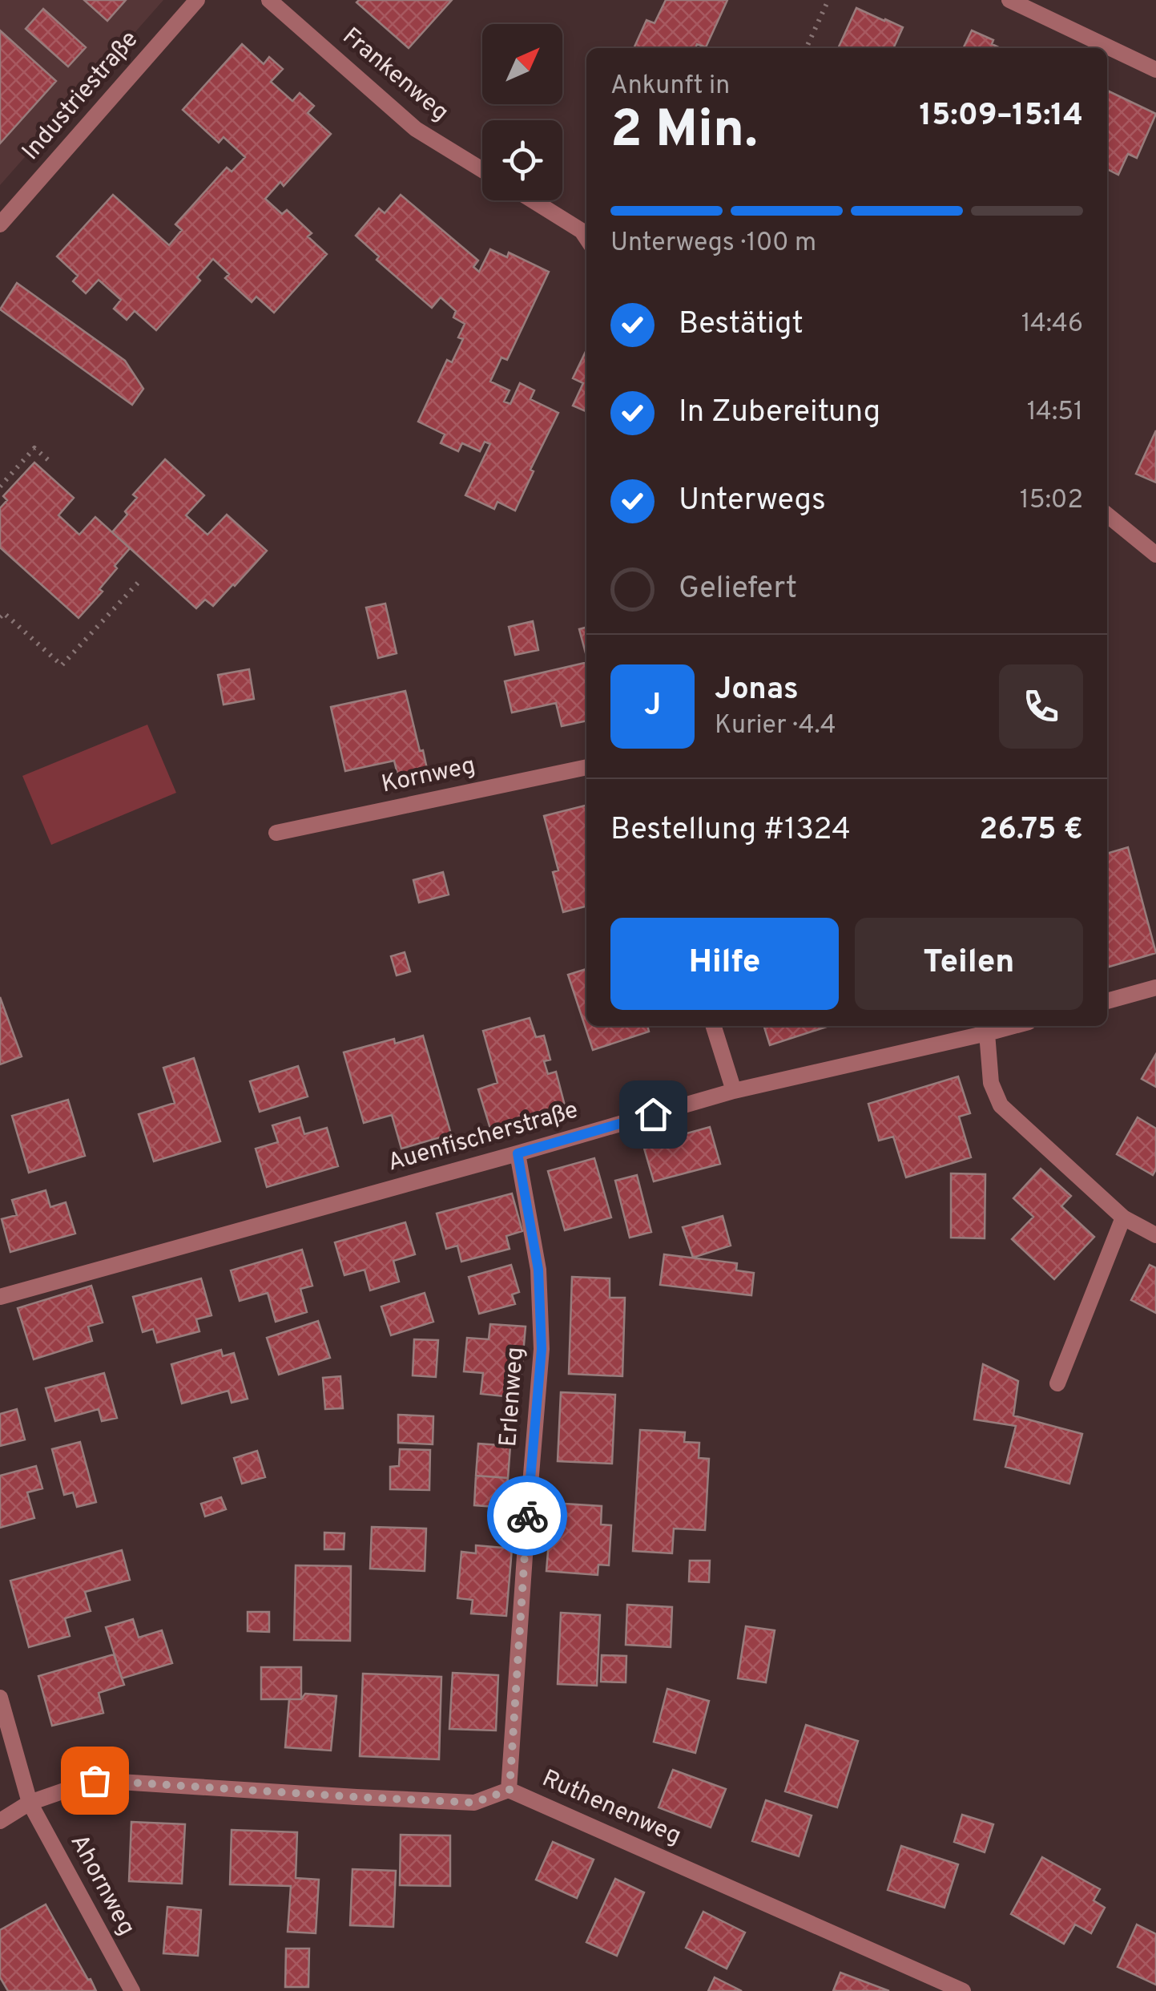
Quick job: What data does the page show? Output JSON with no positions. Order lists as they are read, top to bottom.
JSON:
{
  "streets": {
    "street": [
      "Frankenweg",
      "Industriestraße",
      "Kornweg",
      "Auenfischerstraße",
      "Erlenweg",
      "Ruthenenweg",
      "Ahornweg"
    ]
  },
  "crossings": [
    ["Auenfischerstraße", "Erlenweg"],
    ["Erlenweg", "Ruthenenweg"],
    ["Ruthenenweg", "Ahornweg"]
  ],
  "north": "top right",
  "page": {
    "heading": ["2 Min.", "Ankunft in", "15:09–15:14"],
    "panel": [
      "Jonas",
      "Kurier · 4.4",
      "Bestellung #1324",
      "26.75 €"
    ],
    "bar": "Unterwegs · 100 m",
    "list": [
      ["Bestätigt", "14:46"],
      ["In Zubereitung", "14:51"],
      ["Unterwegs", "15:02"],
      "Geliefert"
    ],
    "round": "J",
    "buttons": ["Hilfe", "Teilen"]
  }
}
